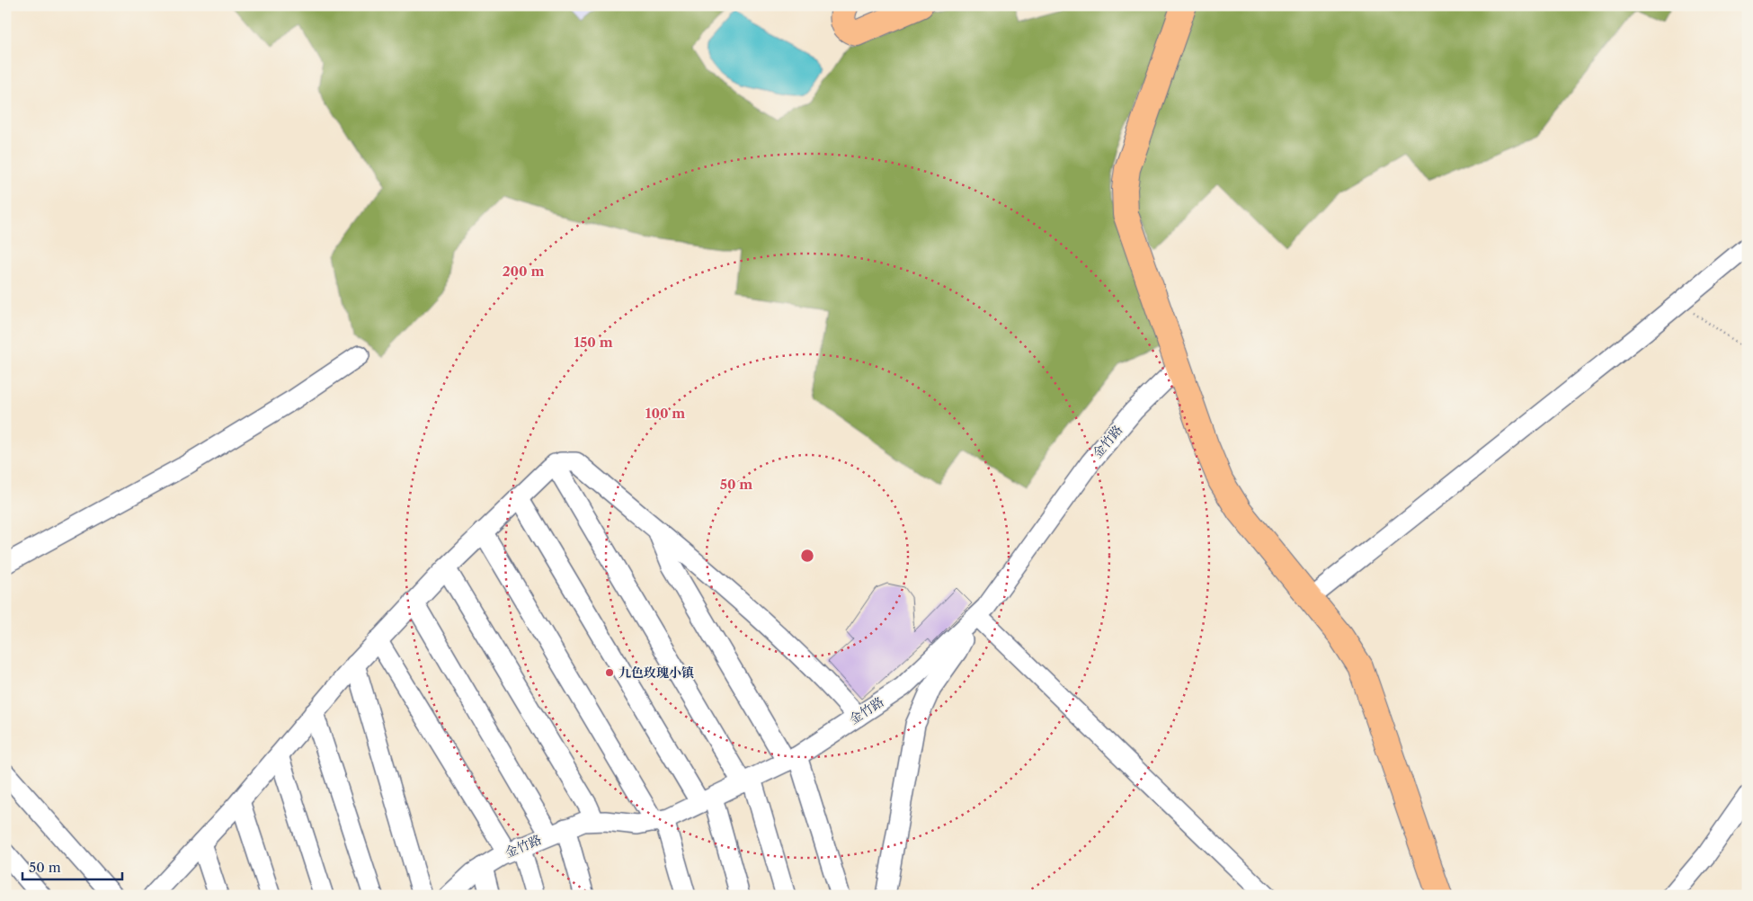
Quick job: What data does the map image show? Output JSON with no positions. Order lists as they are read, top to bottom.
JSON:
{
  "streets": {
    "street": ["金竹路"]
  },
  "places": ["九色玫瑰小镇"],
  "scale_bar": "50 m",
  "rings": [
    "200 m",
    "150 m",
    "100 m",
    "50 m"
  ]
}
